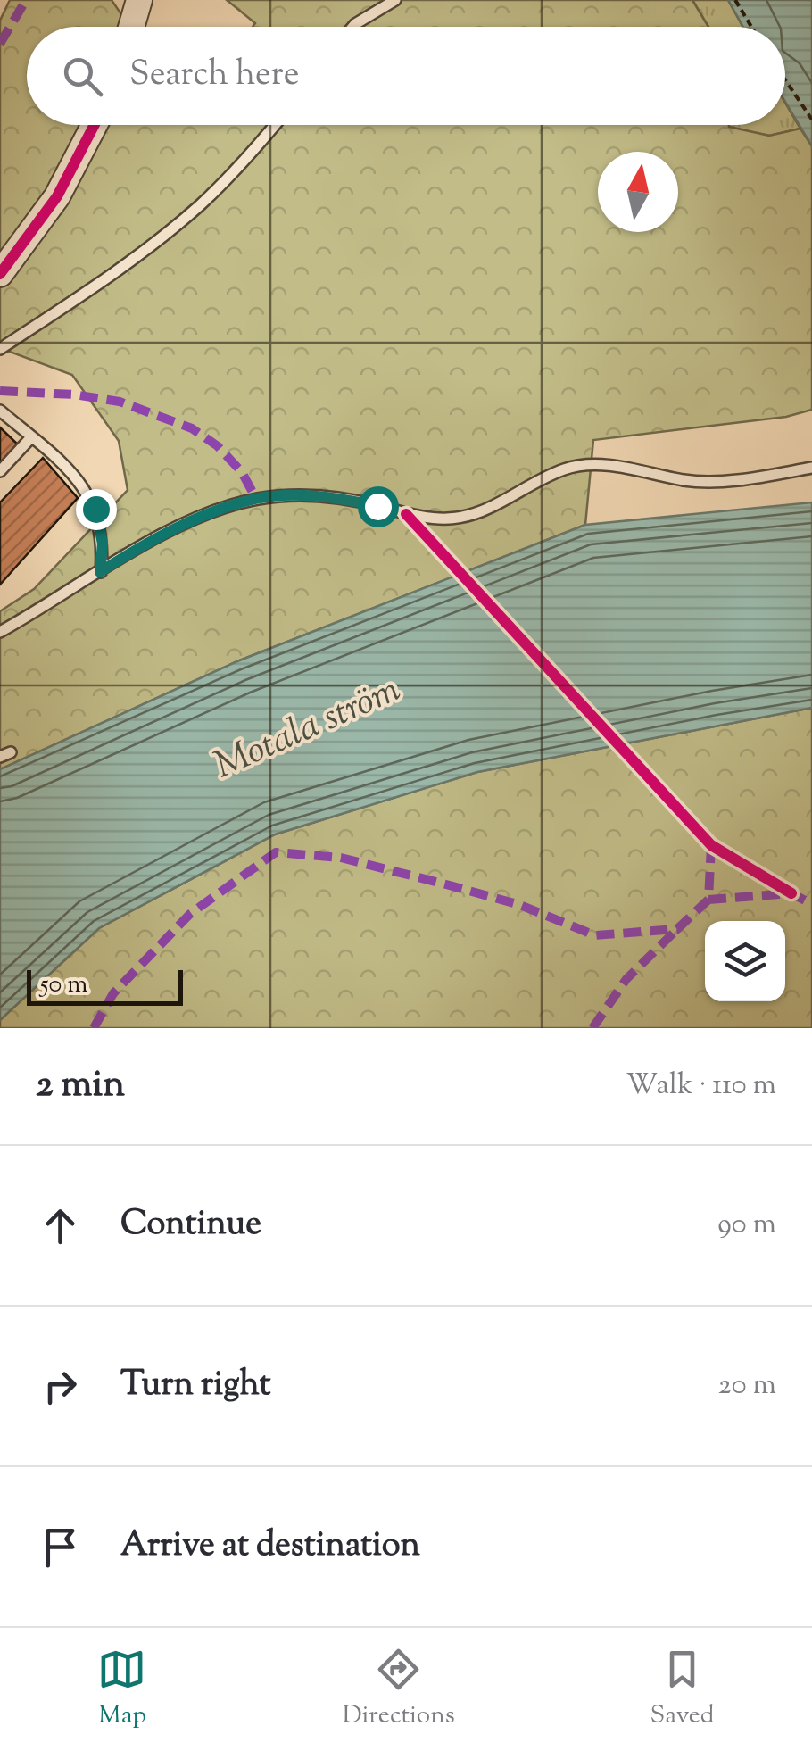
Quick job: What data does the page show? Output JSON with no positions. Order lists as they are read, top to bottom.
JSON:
{
  "water": ["Motala ström"],
  "scale_bar": "50 m",
  "north": "top",
  "page": {
    "search": "Search here",
    "scale": "50 m",
    "heading": ["2 min", "Walk · 110 m"],
    "list": [
      ["Continue", "90 m"],
      ["Turn right", "20 m"],
      "Arrive at destination"
    ],
    "nav": ["Map", "Directions", "Saved"]
  }
}
